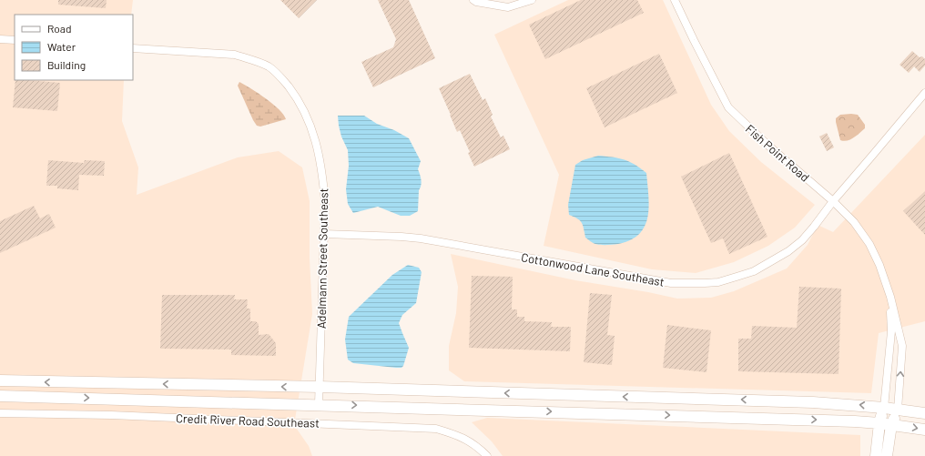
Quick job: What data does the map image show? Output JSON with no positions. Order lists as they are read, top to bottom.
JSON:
{
  "streets": {
    "main road": ["Fish Point Road"],
    "street": ["Adelmann Street Southeast", "Cottonwood Lane Southeast", "Credit River Road Southeast"]
  },
  "crossings": [
    ["Fish Point Road", "Cottonwood Lane Southeast"],
    ["Adelmann Street Southeast", "Cottonwood Lane Southeast"]
  ],
  "legend": ["Road", "Water", "Building"]
}
